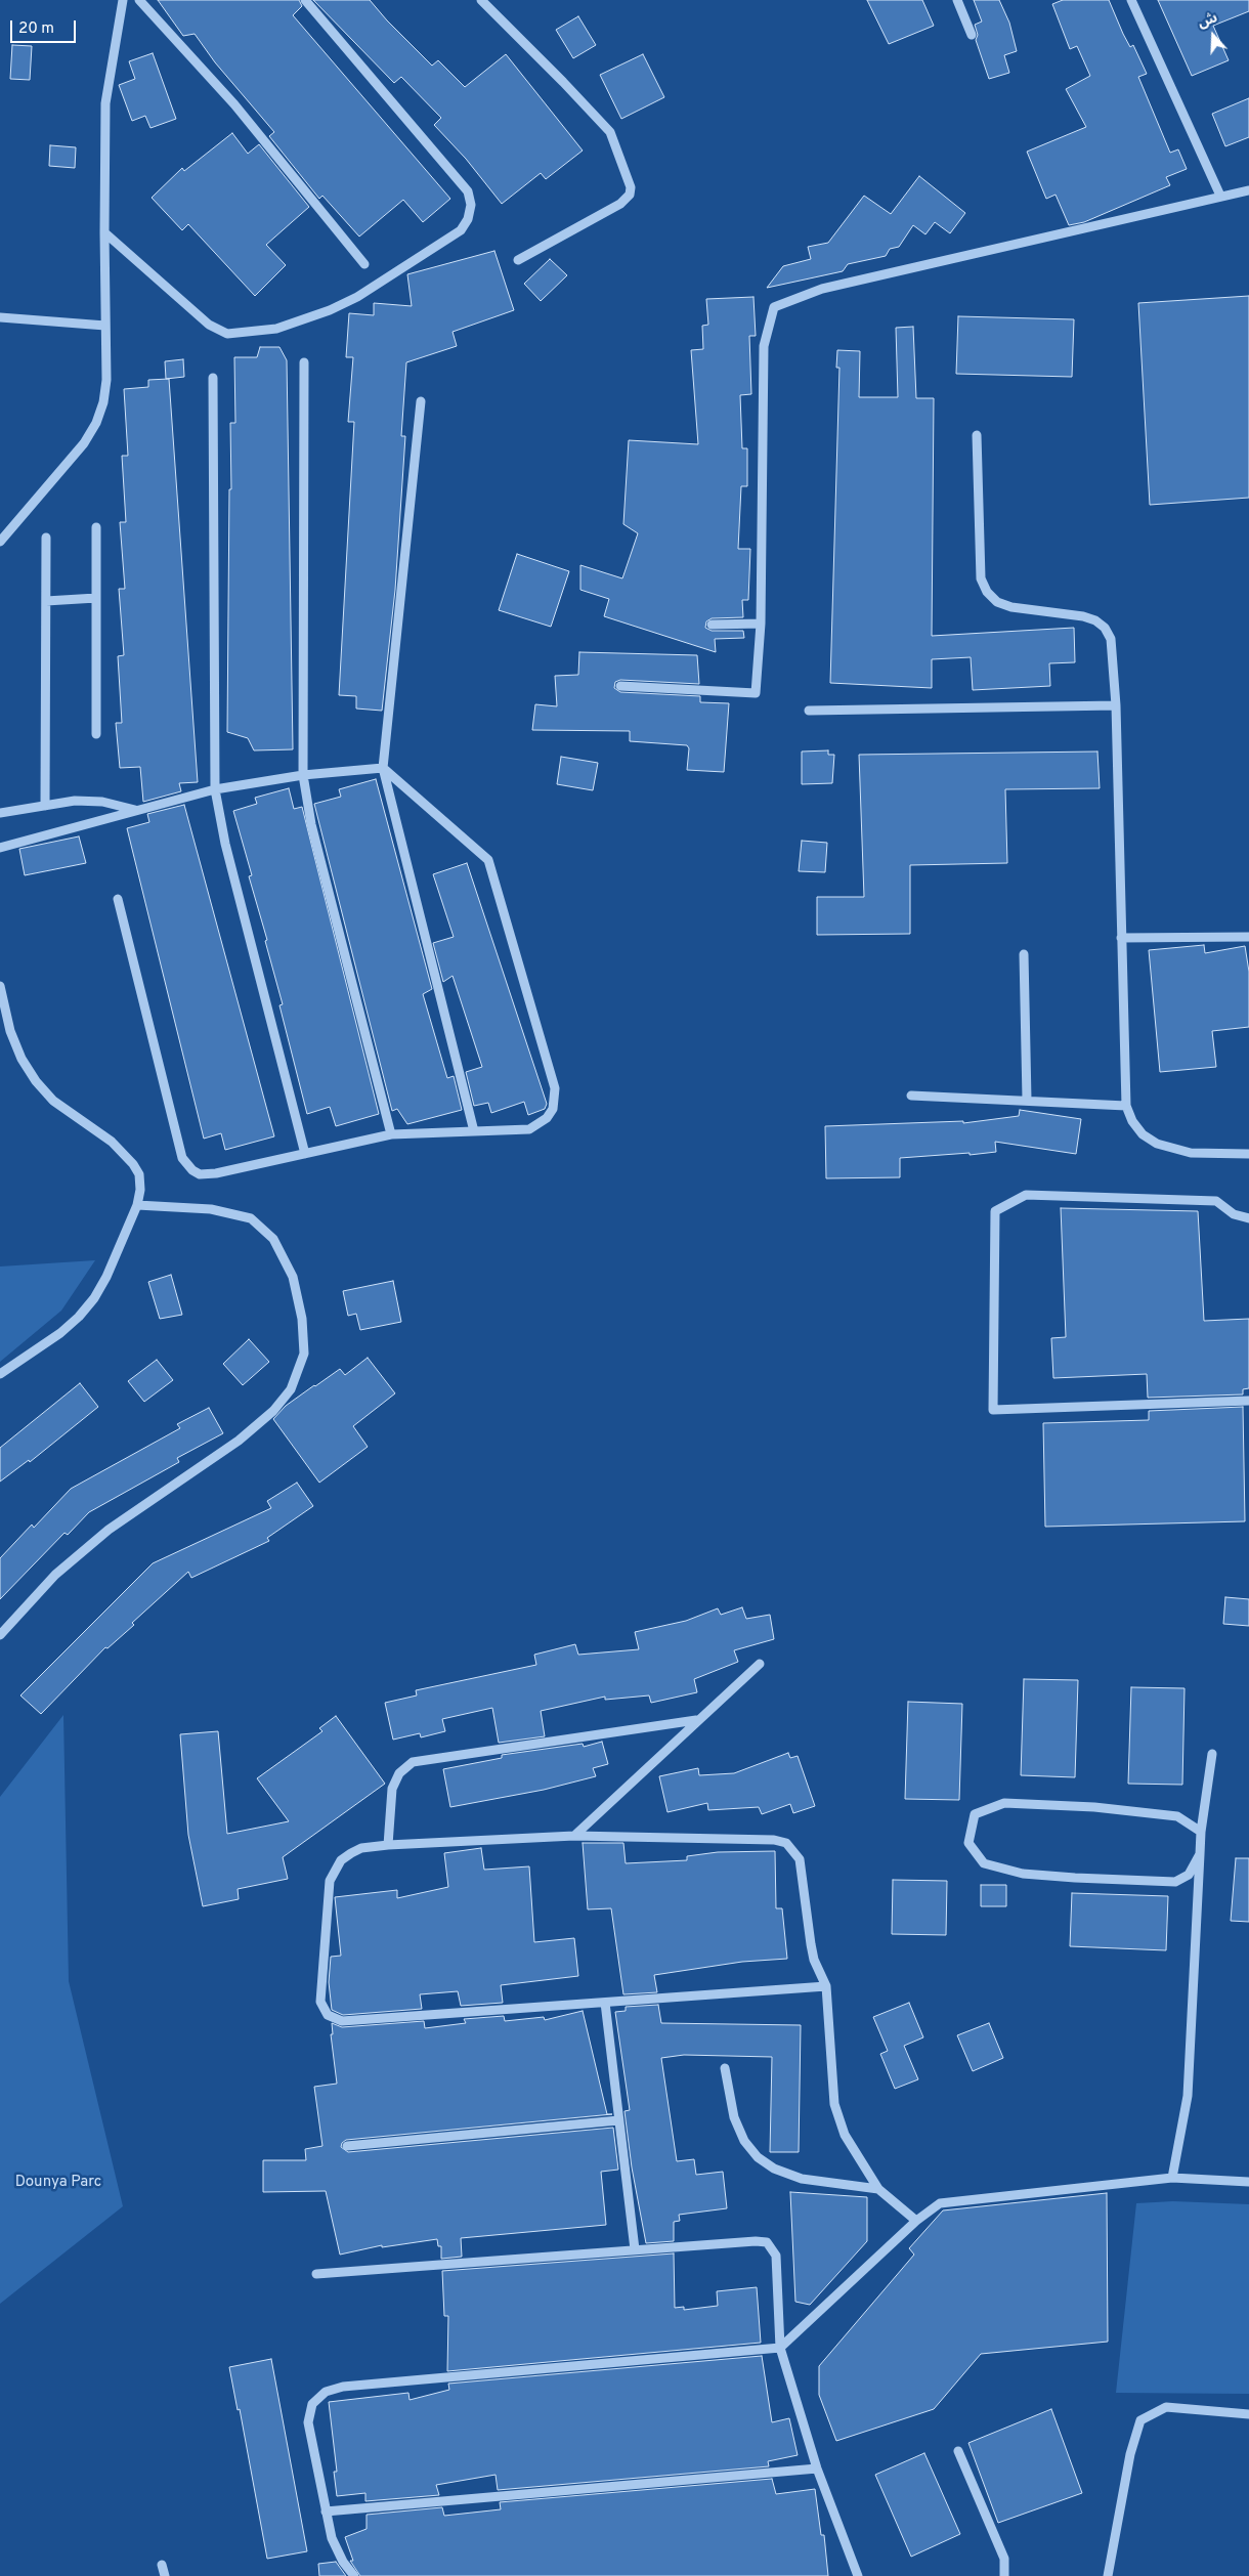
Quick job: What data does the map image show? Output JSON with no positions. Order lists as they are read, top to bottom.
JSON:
{
  "parks": ["Dounya Parc"],
  "scale_bar": "20 m",
  "north": "top"
}
